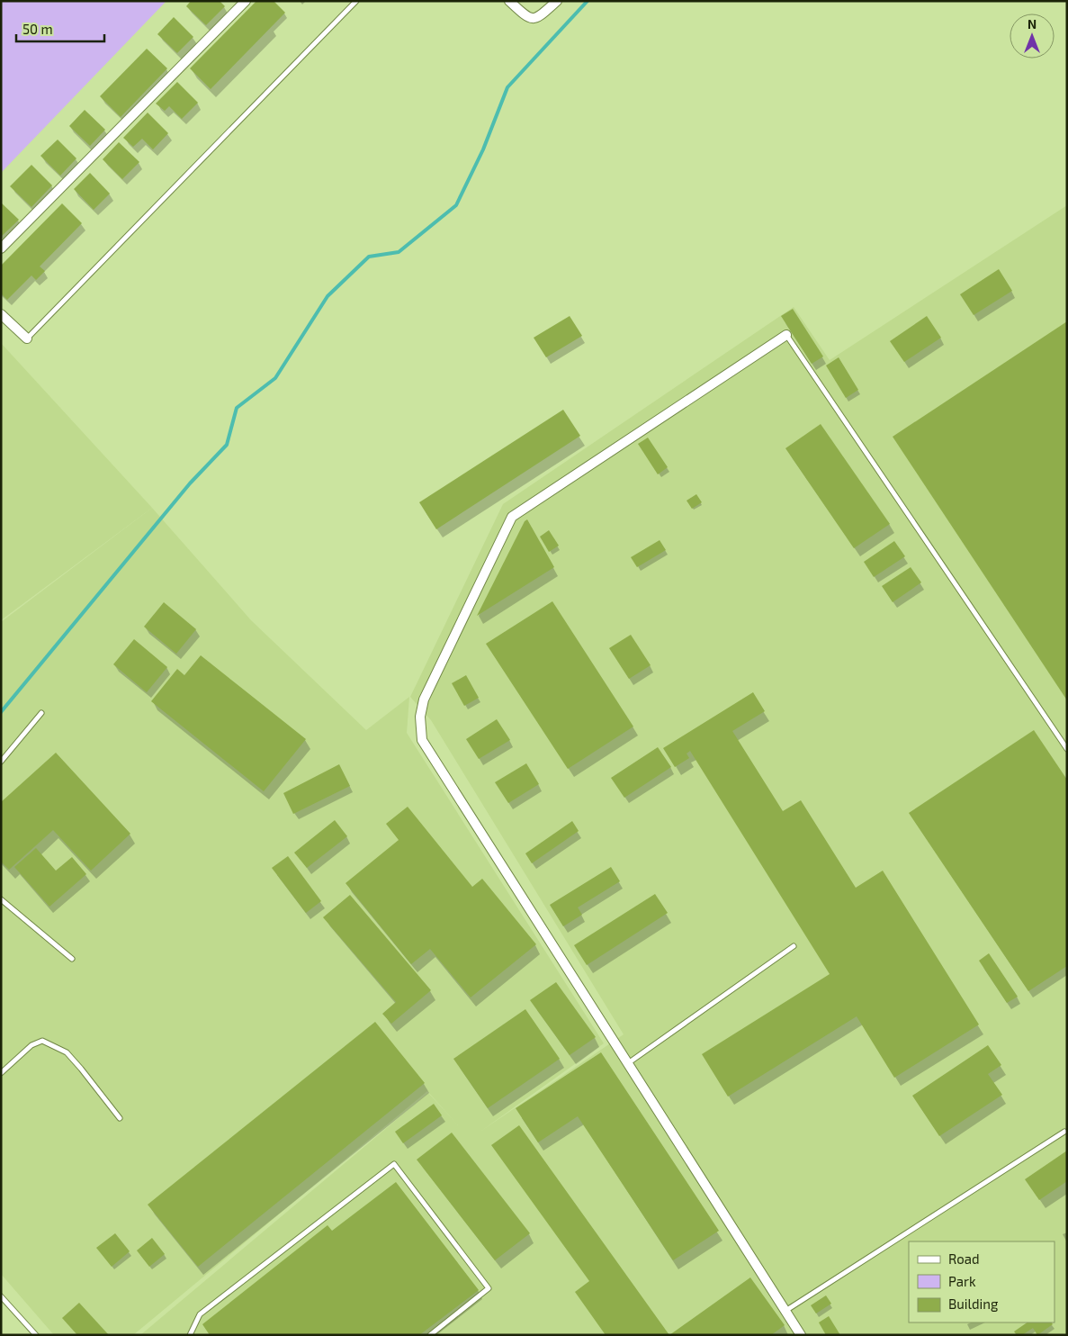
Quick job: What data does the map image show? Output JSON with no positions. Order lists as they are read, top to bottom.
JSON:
{
  "legend": ["Road", "Park", "Building"],
  "scale_bar": "50 m",
  "north": "top"
}
